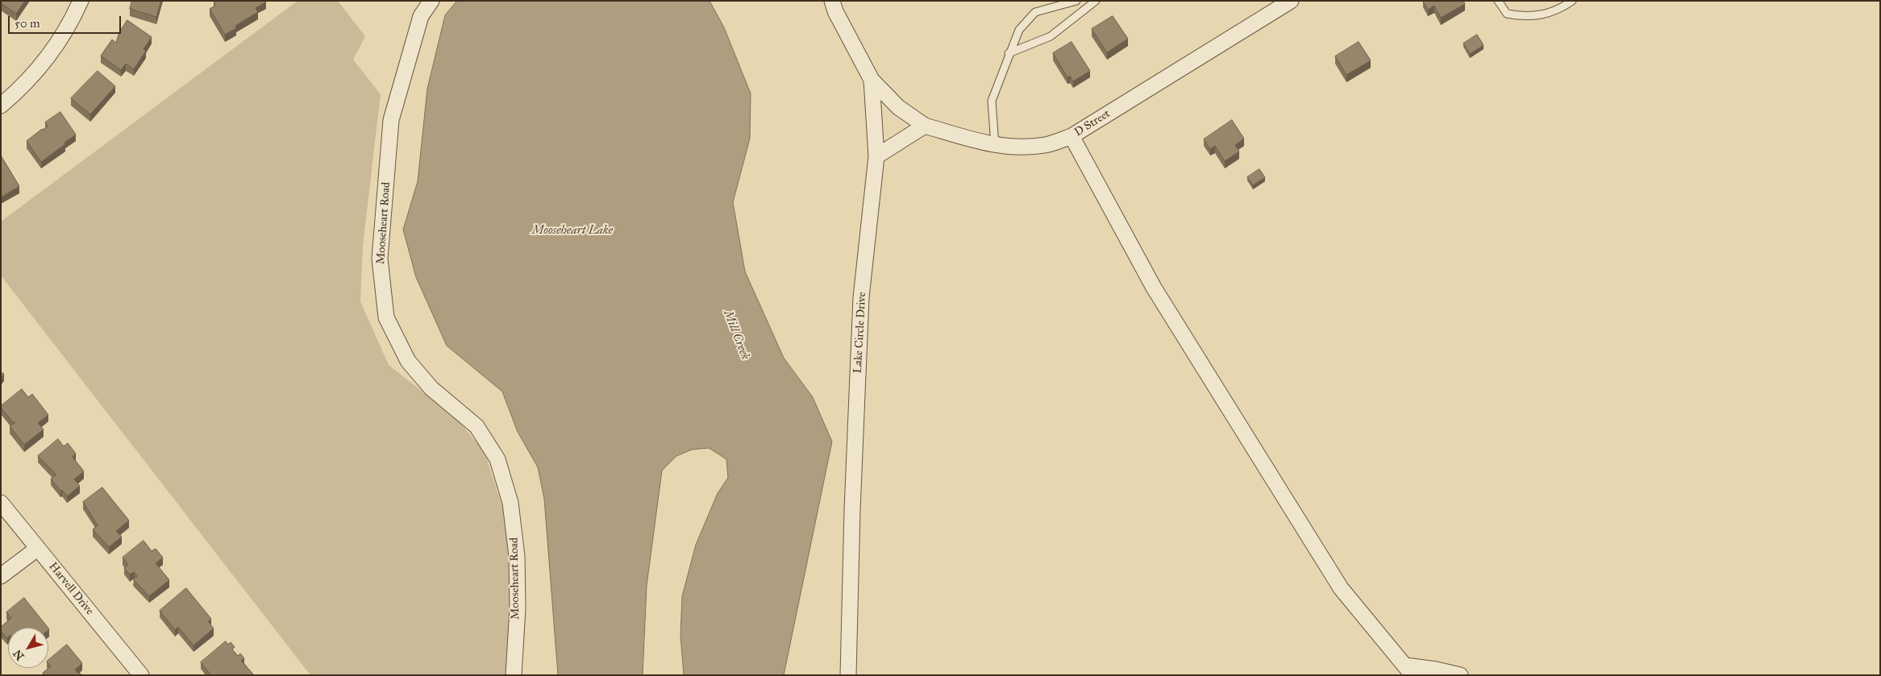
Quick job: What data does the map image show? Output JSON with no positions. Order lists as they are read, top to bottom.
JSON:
{
  "streets": {
    "street": [
      "D Street",
      "Mooseheart Road",
      "Lake Circle Drive",
      "Harvell Drive"
    ]
  },
  "crossings": [
    ["D Street", "Lake Circle Drive"]
  ],
  "water": ["Mooseheart Lake", "Mill Creek"],
  "scale_bar": "50 m",
  "north": "bottom left"
}
